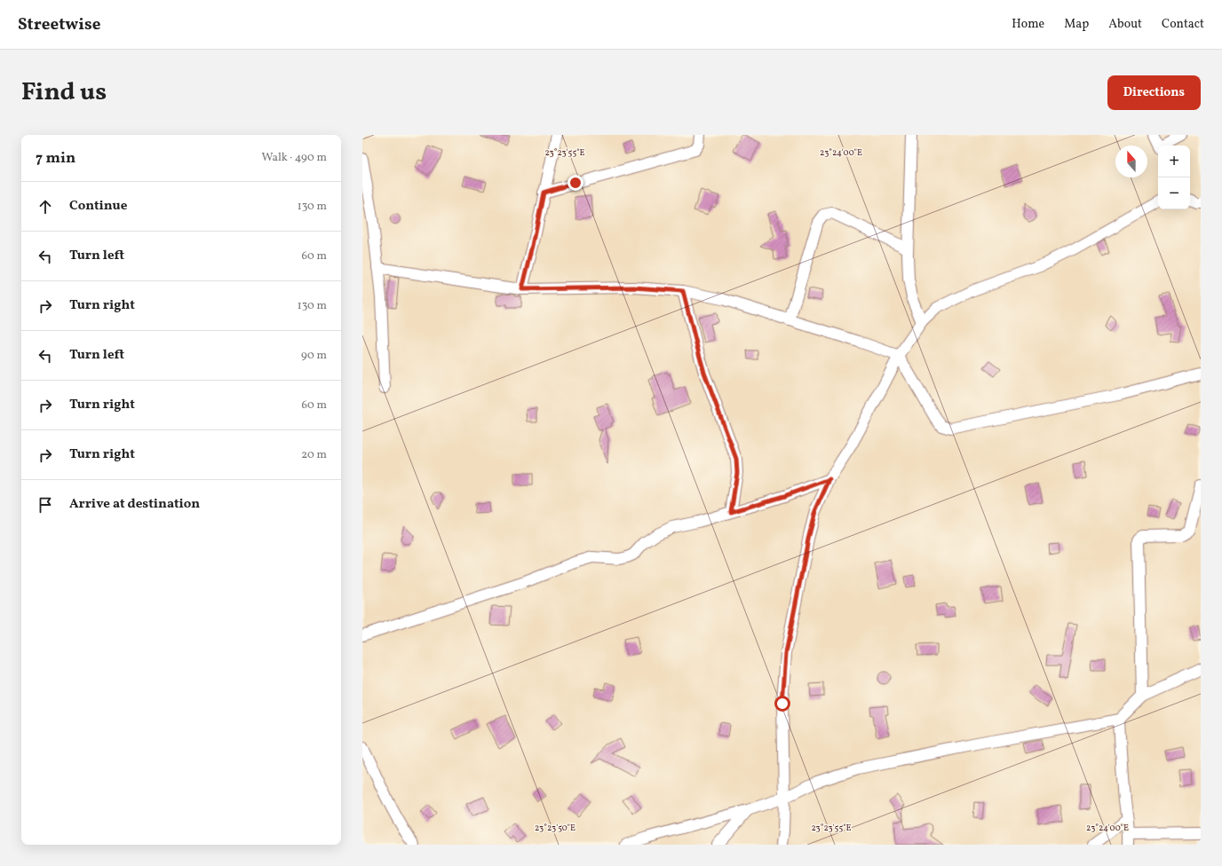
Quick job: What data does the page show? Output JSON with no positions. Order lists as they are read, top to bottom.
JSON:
{
  "north": "top",
  "page": {
    "header": "Streetwise",
    "nav": [
      "Home",
      "Map",
      "About",
      "Contact"
    ],
    "title": "Find us",
    "buttons": "Directions",
    "heading": ["7 min", "Walk · 490 m"],
    "map_buttons": ["+", "−"],
    "list": [
      ["Continue", "130 m"],
      ["Turn left", "60 m"],
      ["Turn right", "130 m"],
      ["Turn left", "90 m"],
      ["Turn right", "60 m"],
      ["Turn right", "20 m"],
      "Arrive at destination"
    ]
  },
  "coordinates": ["23°23'55\"E", "23°24'00\"E", "23°23'50\"E"]
}
